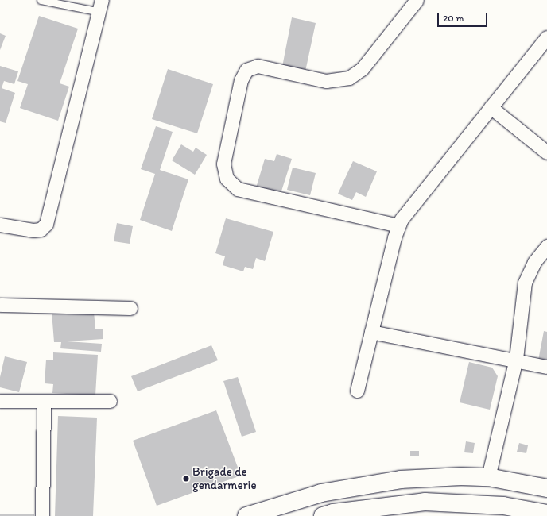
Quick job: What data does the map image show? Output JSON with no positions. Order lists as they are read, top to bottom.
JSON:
{
  "places": ["Brigade de gendarmerie"],
  "scale_bar": "20 m"
}
